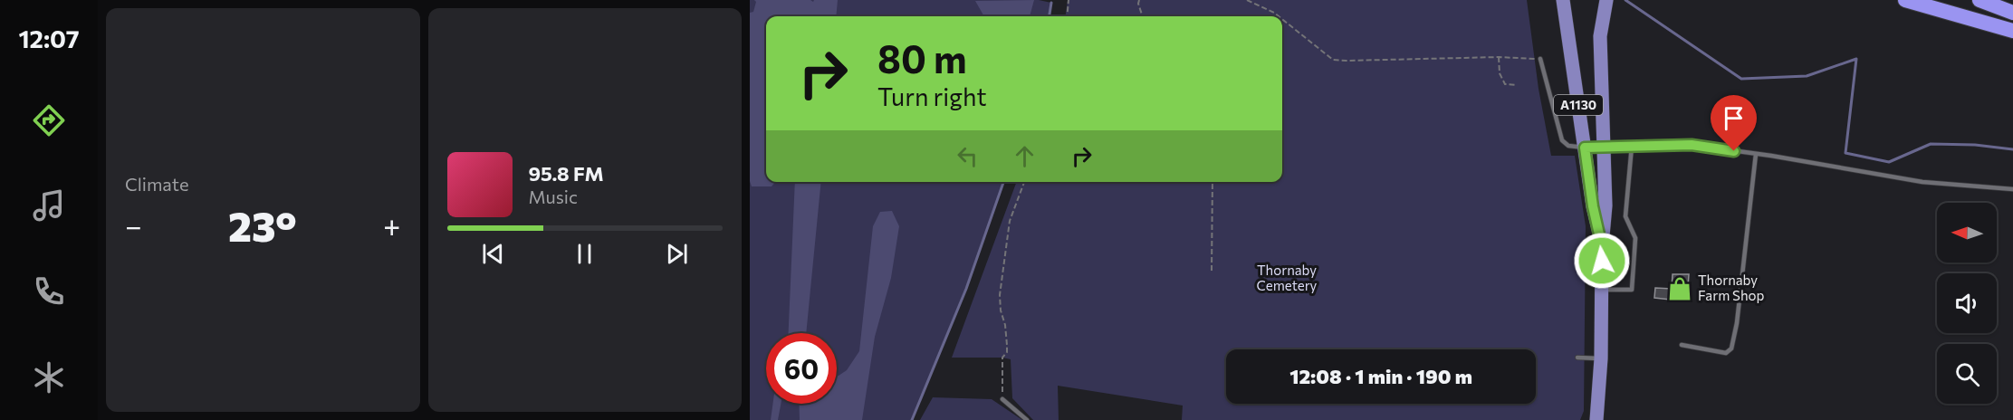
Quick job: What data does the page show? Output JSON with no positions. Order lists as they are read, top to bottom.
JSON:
{
  "streets": {
    "main road": ["A1130"]
  },
  "parks": ["Thornaby Cemetery"],
  "places": {
    "shop": ["Thornaby Farm Shop"]
  },
  "north": "left",
  "page": {
    "tabs": "12:07",
    "tile": "Climate",
    "turn": ["80 m", "Turn right"],
    "song": ["95.8 FM", "Music"],
    "heat": ["−", "23°", "+"],
    "limit": "60",
    "trip": "12:08 · 1 min · 190 m"
  }
}
